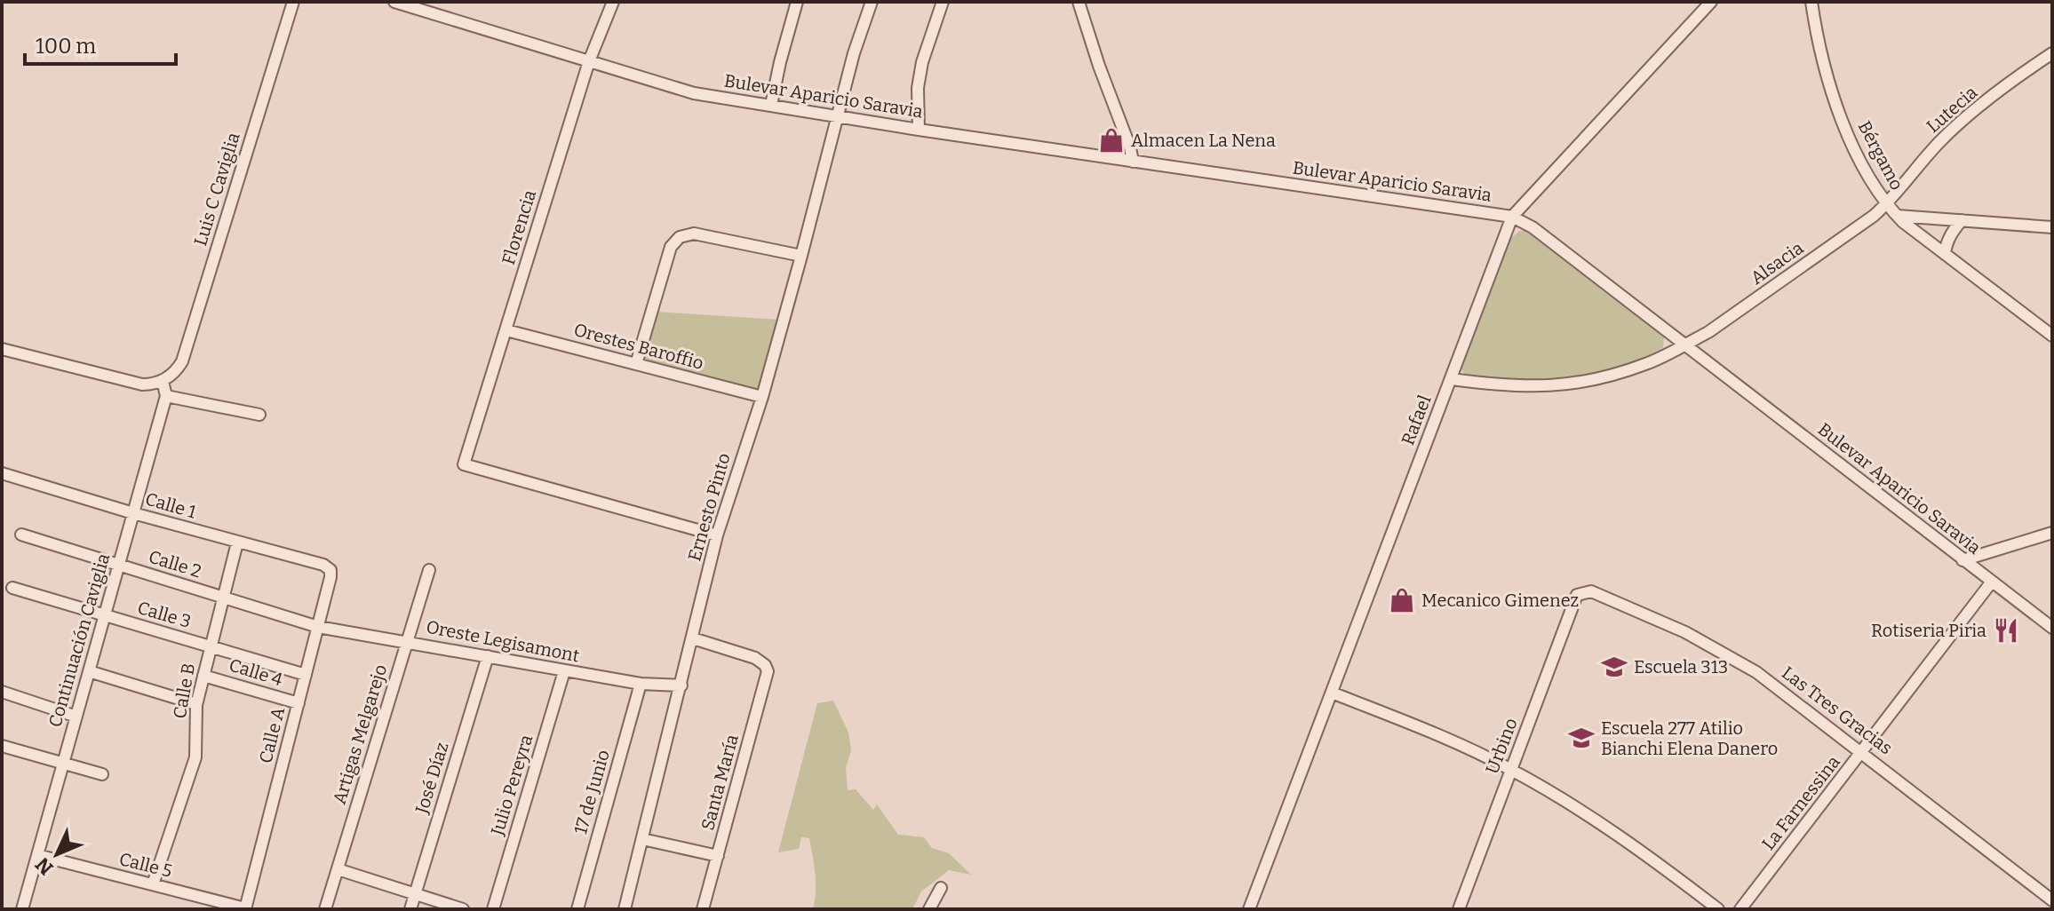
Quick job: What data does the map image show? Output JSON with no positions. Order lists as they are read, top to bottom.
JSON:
{
  "streets": {
    "street": [
      "Bulevar Aparicio Saravia",
      "Lutecia",
      "Bérgamo",
      "Luis C Caviglia",
      "Florencia",
      "Alsacia",
      "Orestes Baroffio",
      "Rafael",
      "Calle 1",
      "Ernesto Pinto",
      "Calle 2",
      "Calle 3",
      "Continuación Caviglia",
      "Oreste Legisamont",
      "Calle 4",
      "Calle B",
      "Las Tres Gracias",
      "Artigas Melgarejo",
      "Calle A",
      "Urbino",
      "José Díaz",
      "Santa María",
      "Julio Pereyra",
      "17 de Junio",
      "La Farnessina",
      "Calle 5"
    ]
  },
  "crossings": [
    ["Bulevar Aparicio Saravia", "Florencia"],
    ["Bulevar Aparicio Saravia", "Alsacia"],
    ["Bulevar Aparicio Saravia", "Rafael"],
    ["Bulevar Aparicio Saravia", "Ernesto Pinto"],
    ["Bulevar Aparicio Saravia", "La Farnessina"],
    ["Lutecia", "Bérgamo"],
    ["Lutecia", "Alsacia"],
    ["Bérgamo", "Alsacia"],
    ["Luis C Caviglia", "Continuación Caviglia"],
    ["Florencia", "Orestes Baroffio"],
    ["Florencia", "Ernesto Pinto"],
    ["Alsacia", "Rafael"],
    ["Orestes Baroffio", "Ernesto Pinto"],
    ["Calle 1", "Continuación Caviglia"],
    ["Calle 1", "Calle B"],
    ["Calle 1", "Calle A"],
    ["Ernesto Pinto", "Oreste Legisamont"],
    ["Ernesto Pinto", "Santa María"],
    ["Calle 2", "Continuación Caviglia"],
    ["Calle 2", "Oreste Legisamont"],
    ["Calle 2", "Calle B"],
    ["Calle 2", "Calle A"],
    ["Calle 3", "Continuación Caviglia"],
    ["Calle 3", "Calle B"],
    ["Calle 3", "Calle A"],
    ["Continuación Caviglia", "Calle 5"],
    ["Oreste Legisamont", "Artigas Melgarejo"],
    ["Oreste Legisamont", "Calle A"],
    ["Oreste Legisamont", "José Díaz"],
    ["Oreste Legisamont", "Julio Pereyra"],
    ["Oreste Legisamont", "17 de Junio"],
    ["Calle 4", "Calle B"],
    ["Calle 4", "Calle A"],
    ["Calle B", "Calle 5"],
    ["Las Tres Gracias", "Urbino"],
    ["Las Tres Gracias", "La Farnessina"],
    ["Calle A", "Calle 5"]
  ],
  "places": {
    "shop": ["Almacen La Nena", "Mecanico Gimenez"],
    "restaurant": ["Rotiseria Piria"],
    "school or university": ["Escuela 313", "Escuela 277 Atilio Bianchi Elena Danero"]
  },
  "scale_bar": "100 m",
  "north": "bottom left"
}
